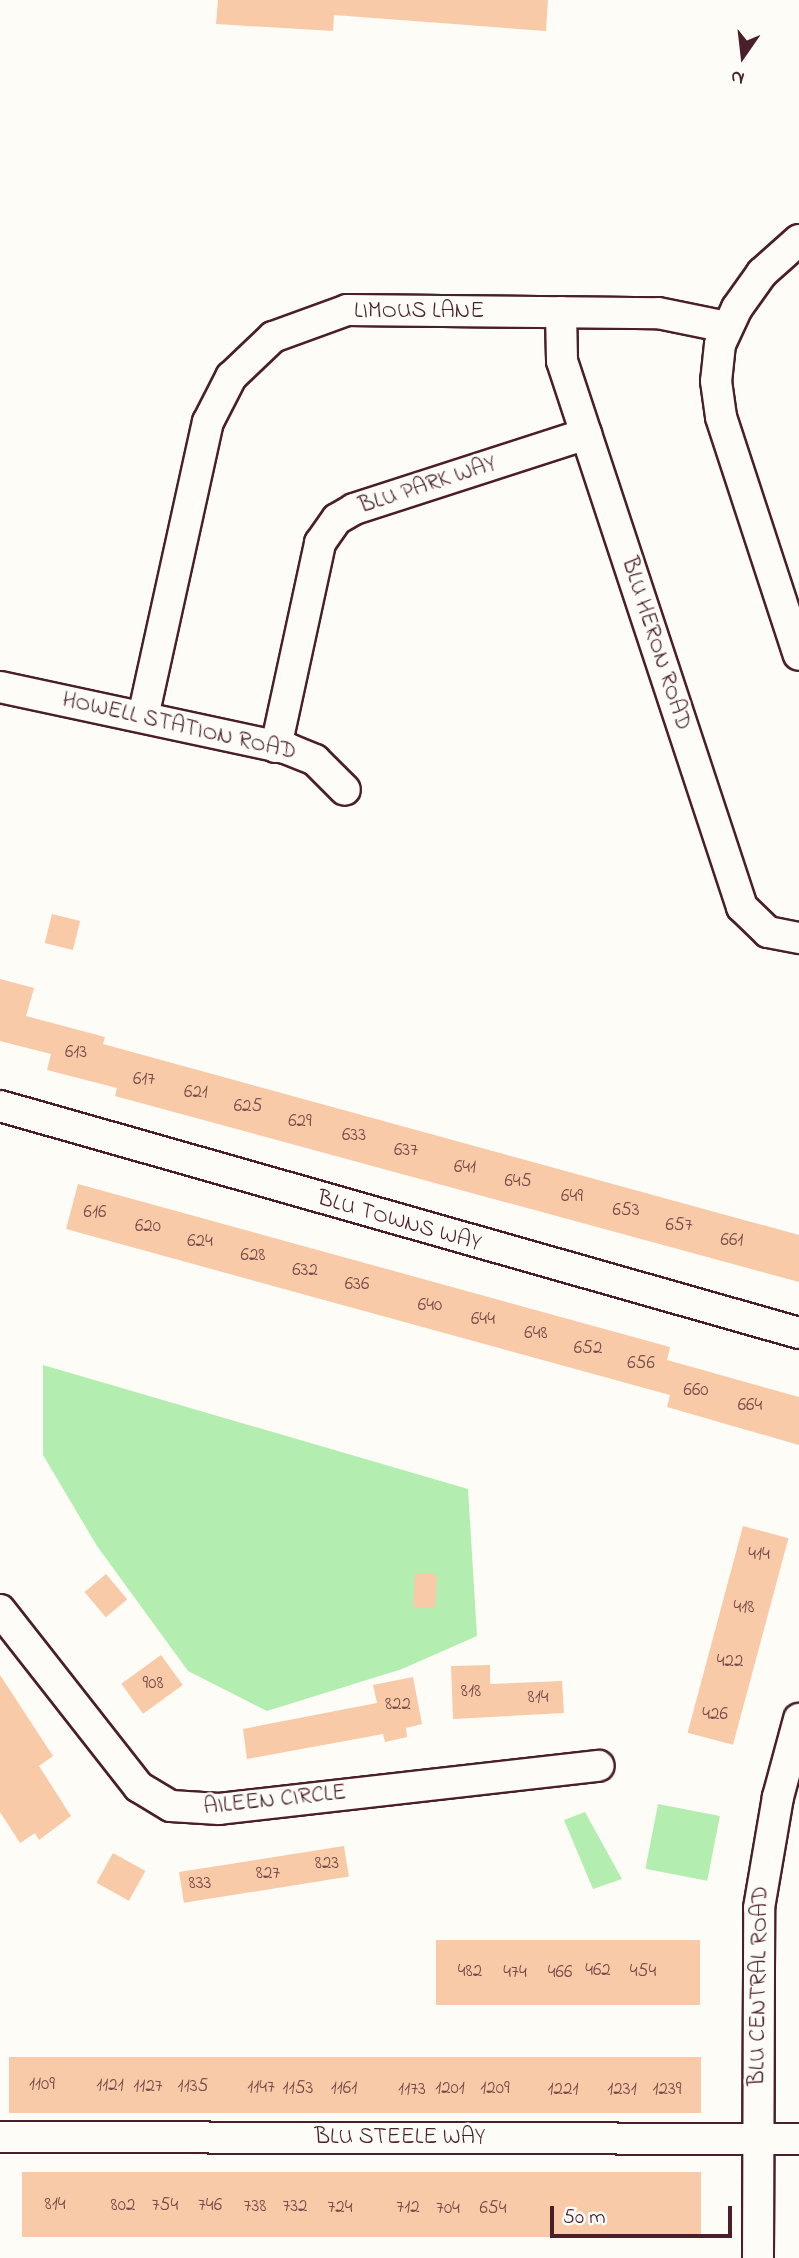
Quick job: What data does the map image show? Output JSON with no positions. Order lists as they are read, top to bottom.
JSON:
{
  "streets": {
    "street": [
      "LIMOUS LANE",
      "BLU PARK WAY",
      "BLU HERON ROAD",
      "HOWELL STATION ROAD",
      "BLU TOWNS WAY",
      "AILEEN CIRCLE",
      "BLU CENTRAL ROAD",
      "BLU STEELE WAY"
    ]
  },
  "crossings": [
    ["LIMOUS LANE", "BLU HERON ROAD"],
    ["LIMOUS LANE", "HOWELL STATION ROAD"],
    ["BLU PARK WAY", "BLU HERON ROAD"],
    ["BLU PARK WAY", "HOWELL STATION ROAD"],
    ["BLU CENTRAL ROAD", "BLU STEELE WAY"]
  ],
  "house_numbers": [
    "613",
    "617",
    "621",
    "625",
    "629",
    "633",
    "637",
    "641",
    "645",
    "649",
    "653",
    "616",
    "657",
    "620",
    "661",
    "624",
    "628",
    "632",
    "636",
    "640",
    "644",
    "648",
    "652",
    "656",
    "660",
    "664",
    "414",
    "418",
    "422",
    "908",
    "818",
    "814",
    "822",
    "426",
    "823",
    "827",
    "833",
    "462",
    "482",
    "454",
    "474",
    "466",
    "1109",
    "1121",
    "1127",
    "1135",
    "1147",
    "1153",
    "1161",
    "1201",
    "1209",
    "1173",
    "1221",
    "1231",
    "1239",
    "814",
    "802",
    "754",
    "746",
    "738",
    "732",
    "724",
    "712",
    "704",
    "654"
  ],
  "scale_bar": "50 m",
  "north": "bottom"
}
